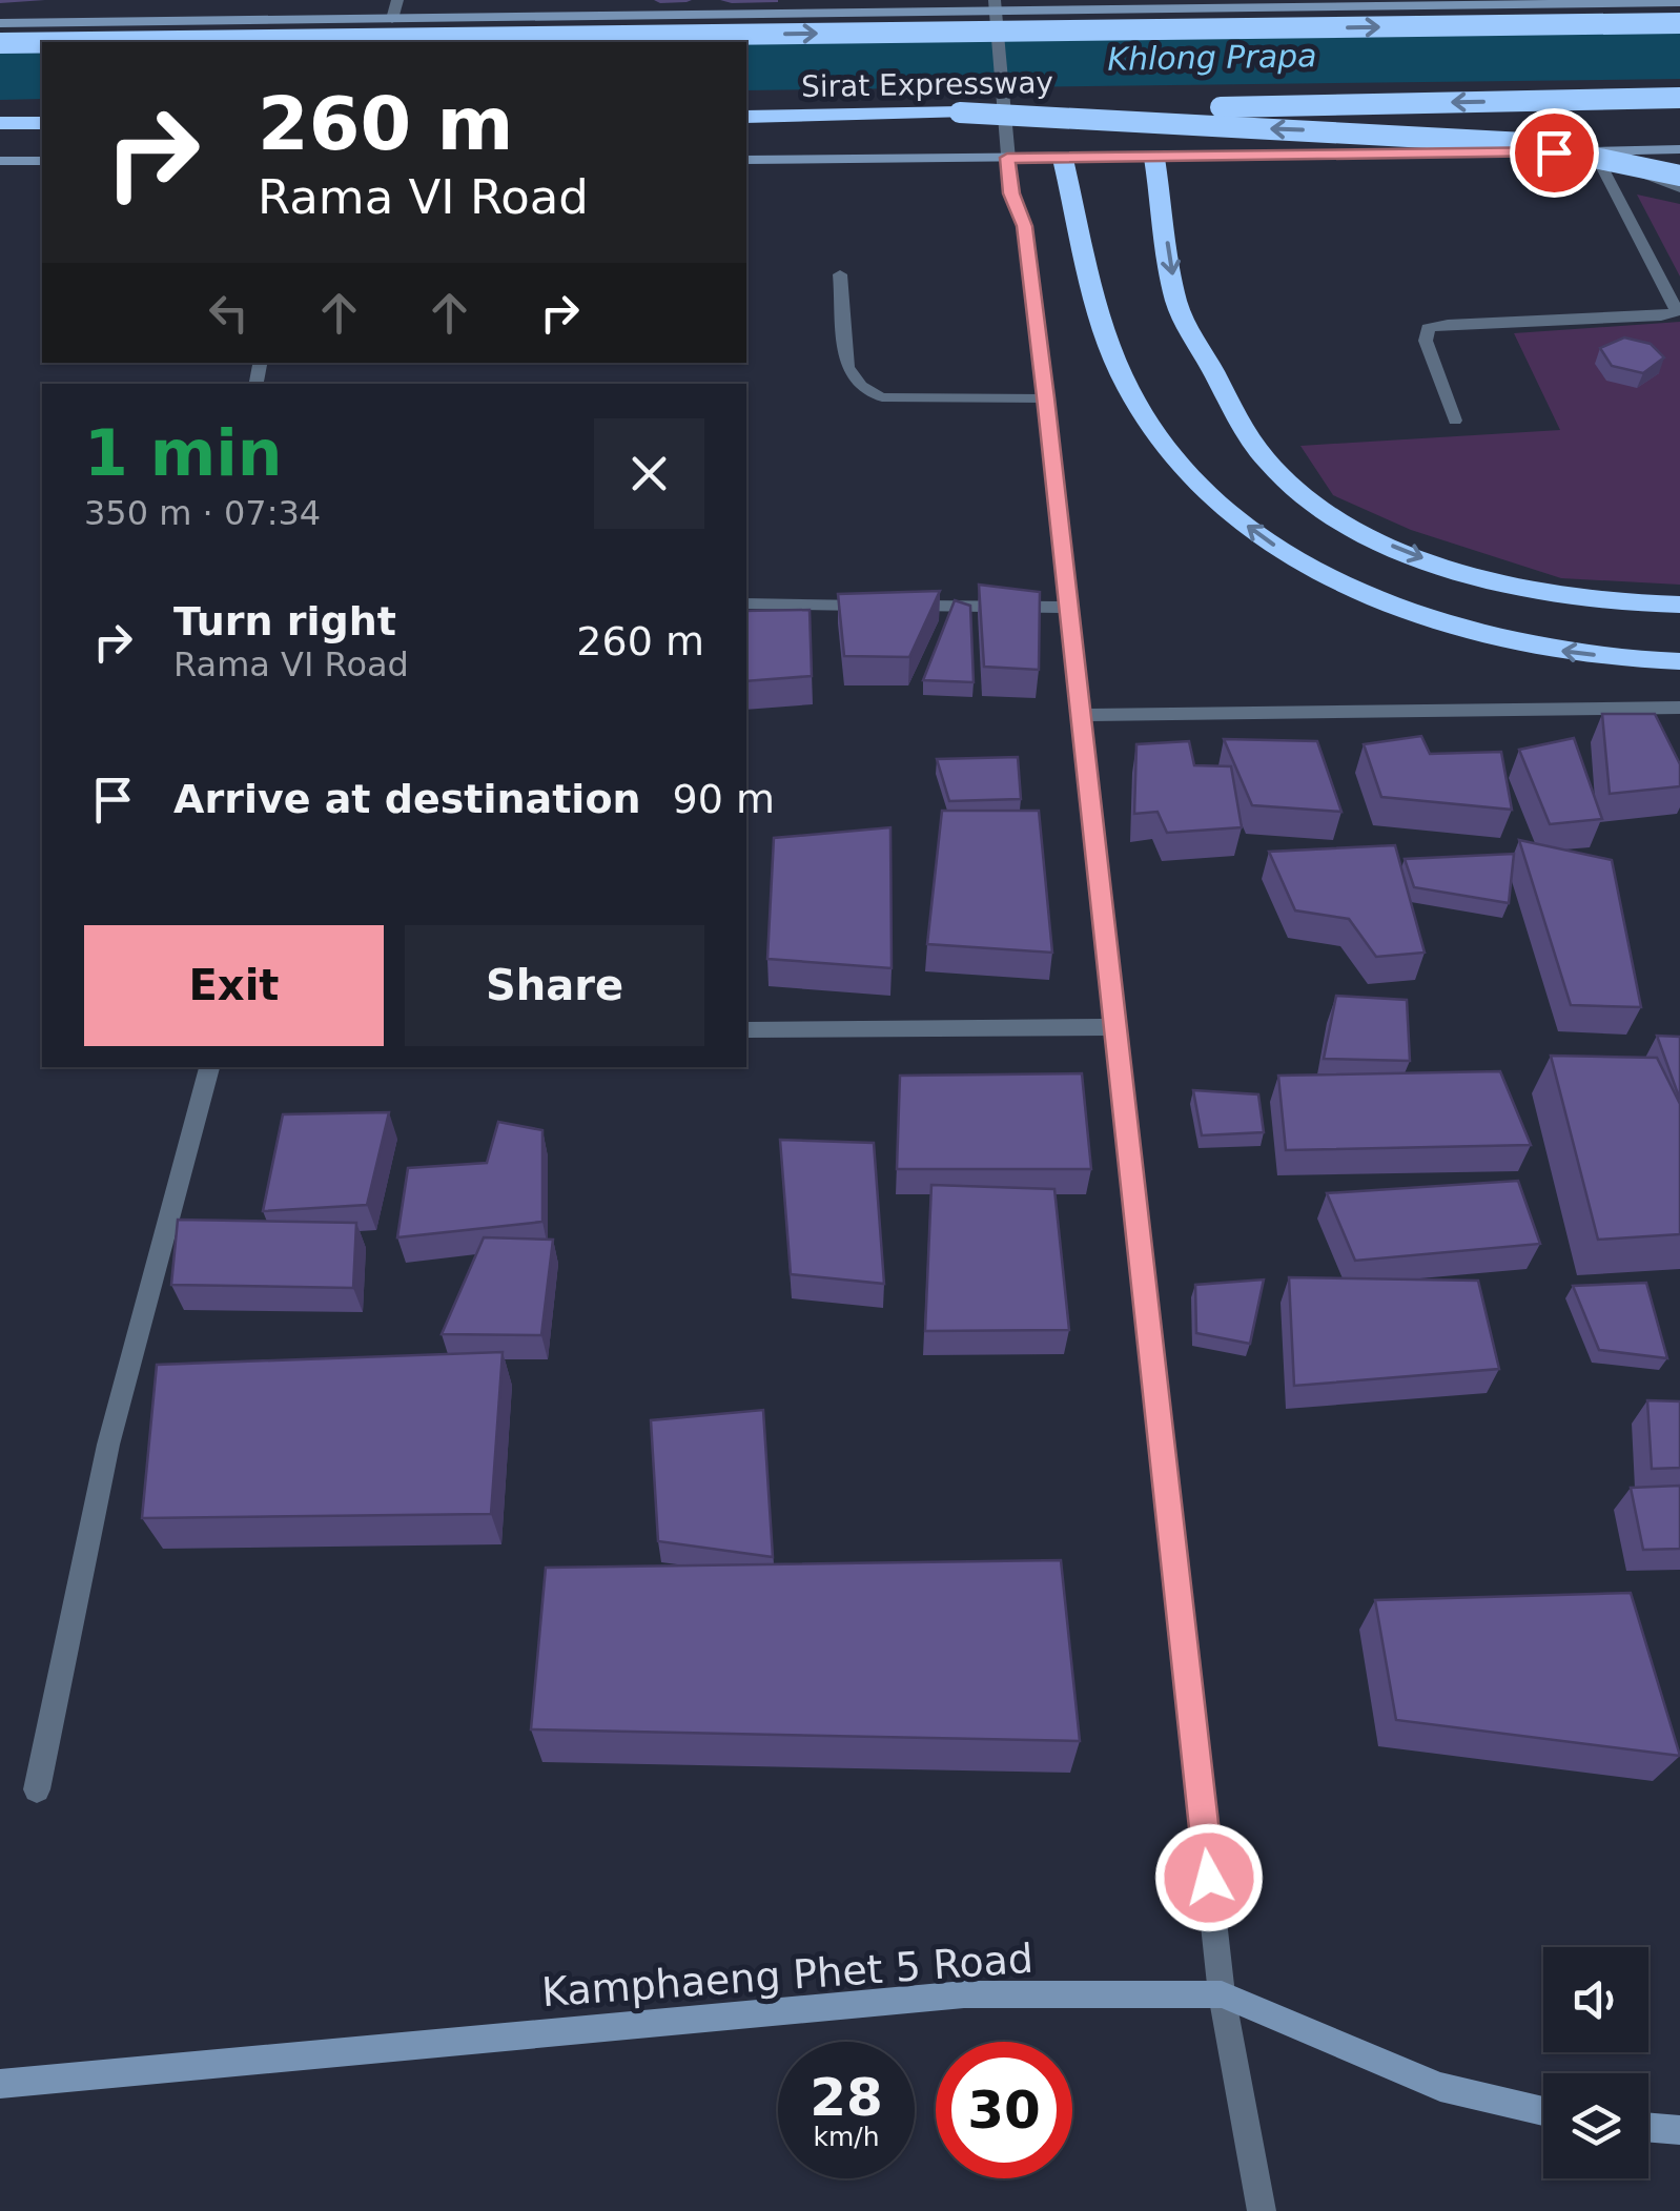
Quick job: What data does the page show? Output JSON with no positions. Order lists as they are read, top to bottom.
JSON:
{
  "streets": {
    "highway": ["Sirat Expressway"],
    "street": ["Kamphaeng Phet 5 Road"]
  },
  "water": ["Khlong Prapa"],
  "page": {
    "turn": ["260 m", "Rama VI Road"],
    "heading": ["1 min", "350 m · 07:34"],
    "list": [
      {
        "name": "Turn right",
        "note": "Rama VI Road",
        "value": "260 m"
      },
      {
        "name": "Arrive at destination",
        "value": "90 m"
      }
    ],
    "buttons": ["Exit", "Share"],
    "speed": "28 km/h",
    "limit": "30"
  }
}
